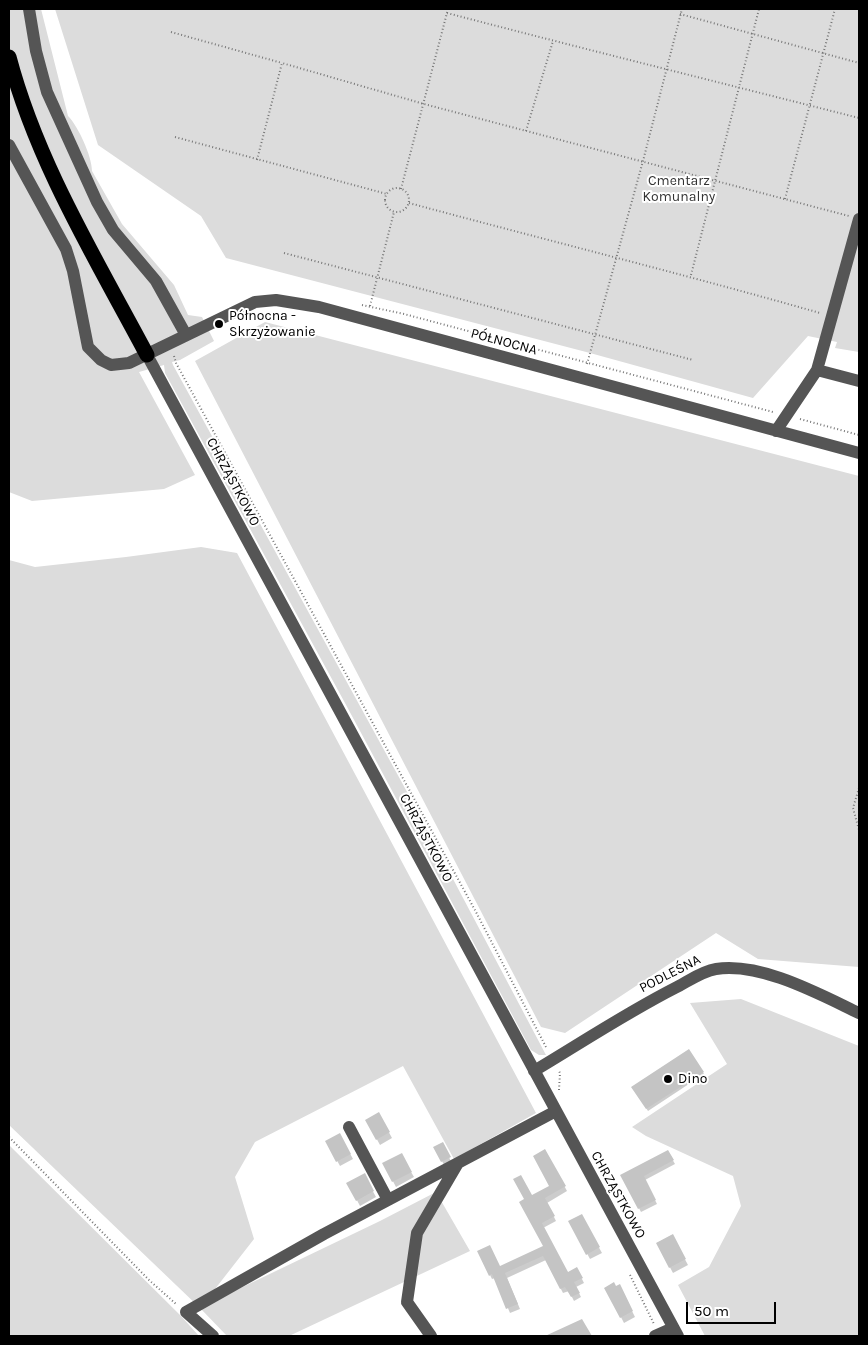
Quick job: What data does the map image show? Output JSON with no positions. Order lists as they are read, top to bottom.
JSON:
{
  "streets": {
    "street": ["PÓŁNOCNA", "CHRZĄSTKOWO", "PODLEŚNA"]
  },
  "crossings": [
    ["PÓŁNOCNA", "CHRZĄSTKOWO"],
    ["CHRZĄSTKOWO", "PODLEŚNA"]
  ],
  "parks": ["Cmentarz Komunalny"],
  "places": ["Północna - Skrzyżowanie", "Dino"],
  "scale_bar": "50 m"
}
